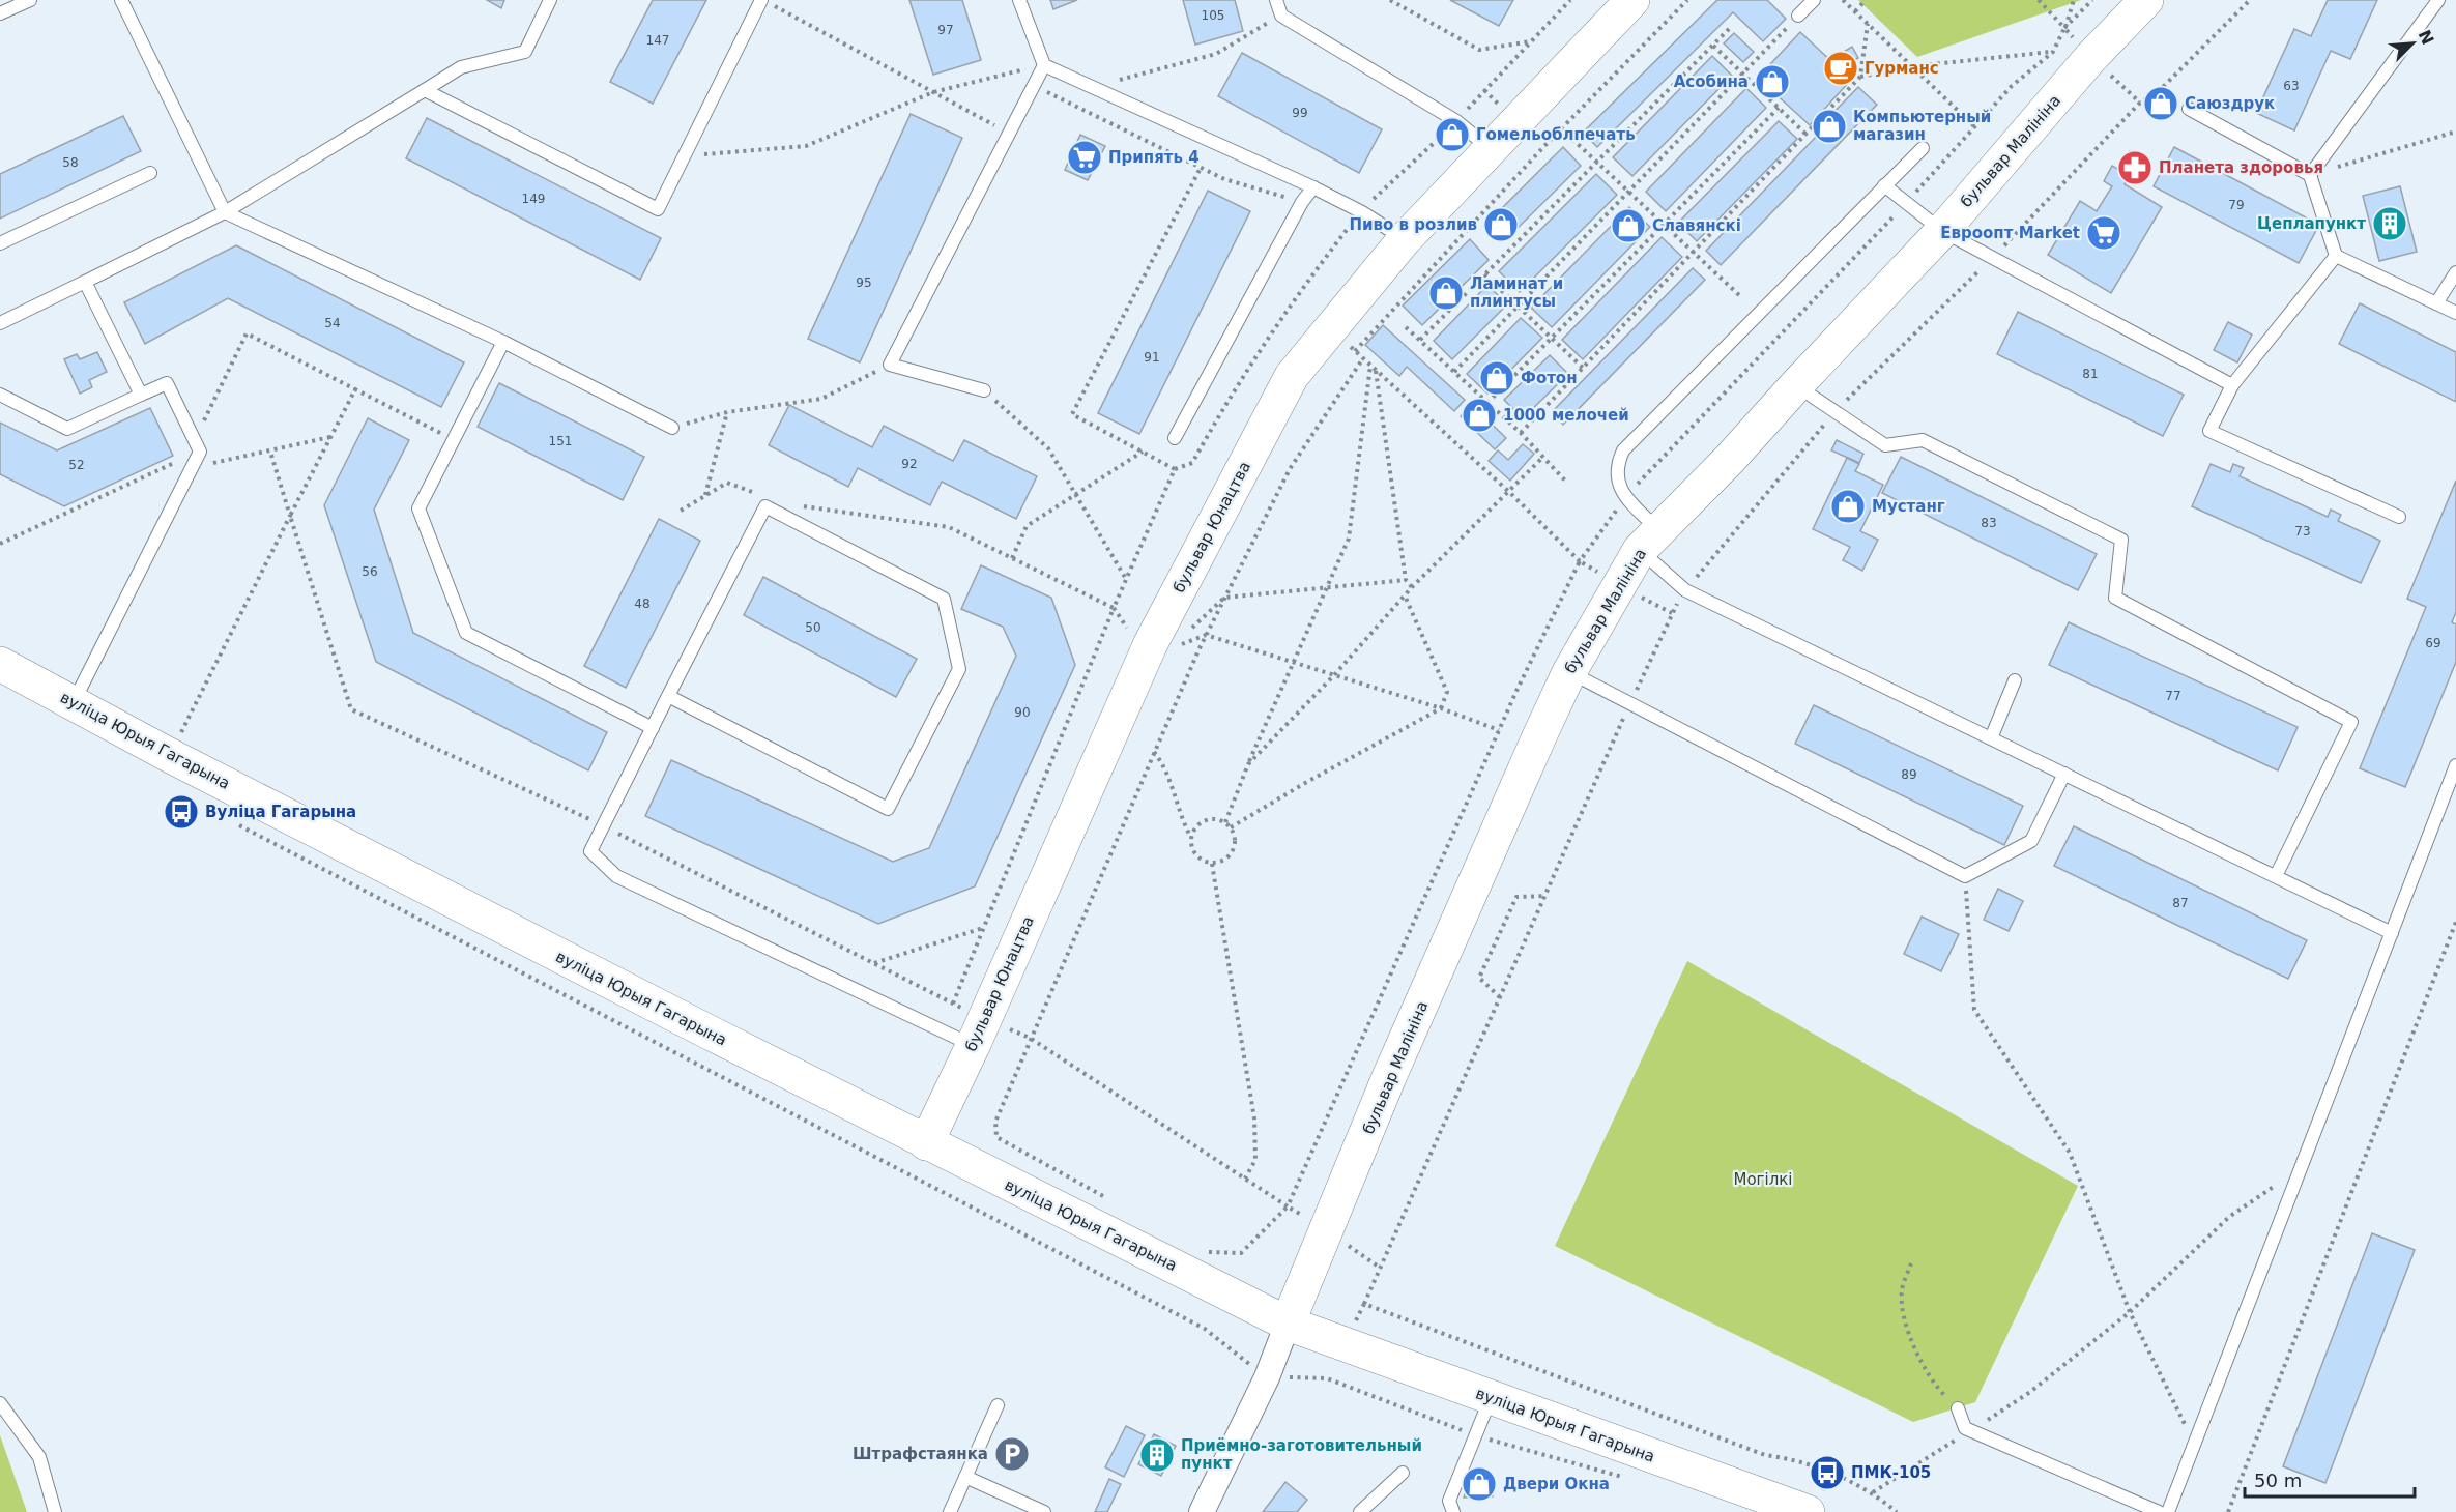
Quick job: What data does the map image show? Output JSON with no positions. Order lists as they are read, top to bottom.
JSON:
{
  "streets": {
    "main road": ["бульвар Малініна", "бульвар Юнацтва", "вуліца Юрыя Гагарына"]
  },
  "crossings": [
    ["бульвар Малініна", "вуліца Юрыя Гагарына"],
    ["бульвар Юнацтва", "вуліца Юрыя Гагарына"]
  ],
  "parks": ["Могілкі"],
  "places": {
    "cafe": ["Гурманс"],
    "shop": [
      "Асобина",
      "Саюздрук",
      "Компьютерный магазин",
      "Гомельоблпечать",
      "Пиво в розлив",
      "Славянскі",
      "Ламинат и плинтусы",
      "Фотон",
      "1000 мелочей",
      "Мустанг",
      "Двери Окна"
    ],
    "supermarket": ["Припять 4", "Евроопт Market"],
    "pharmacy": ["Планета здоровья"],
    "building": ["Цеплапункт", "Приёмно-заготовительный пункт"],
    "bus stop": ["Вуліца Гагарына", "ПМК-105"],
    "parking": ["Штрафстаянка"]
  },
  "house_numbers": [
    "105",
    "97",
    "147",
    "63",
    "99",
    "58",
    "149",
    "79",
    "95",
    "54",
    "91",
    "81",
    "151",
    "92",
    "52",
    "83",
    "73",
    "56",
    "48",
    "50",
    "69",
    "77",
    "90",
    "89",
    "87"
  ],
  "scale_bar": "50 m",
  "north": "top right"
}
